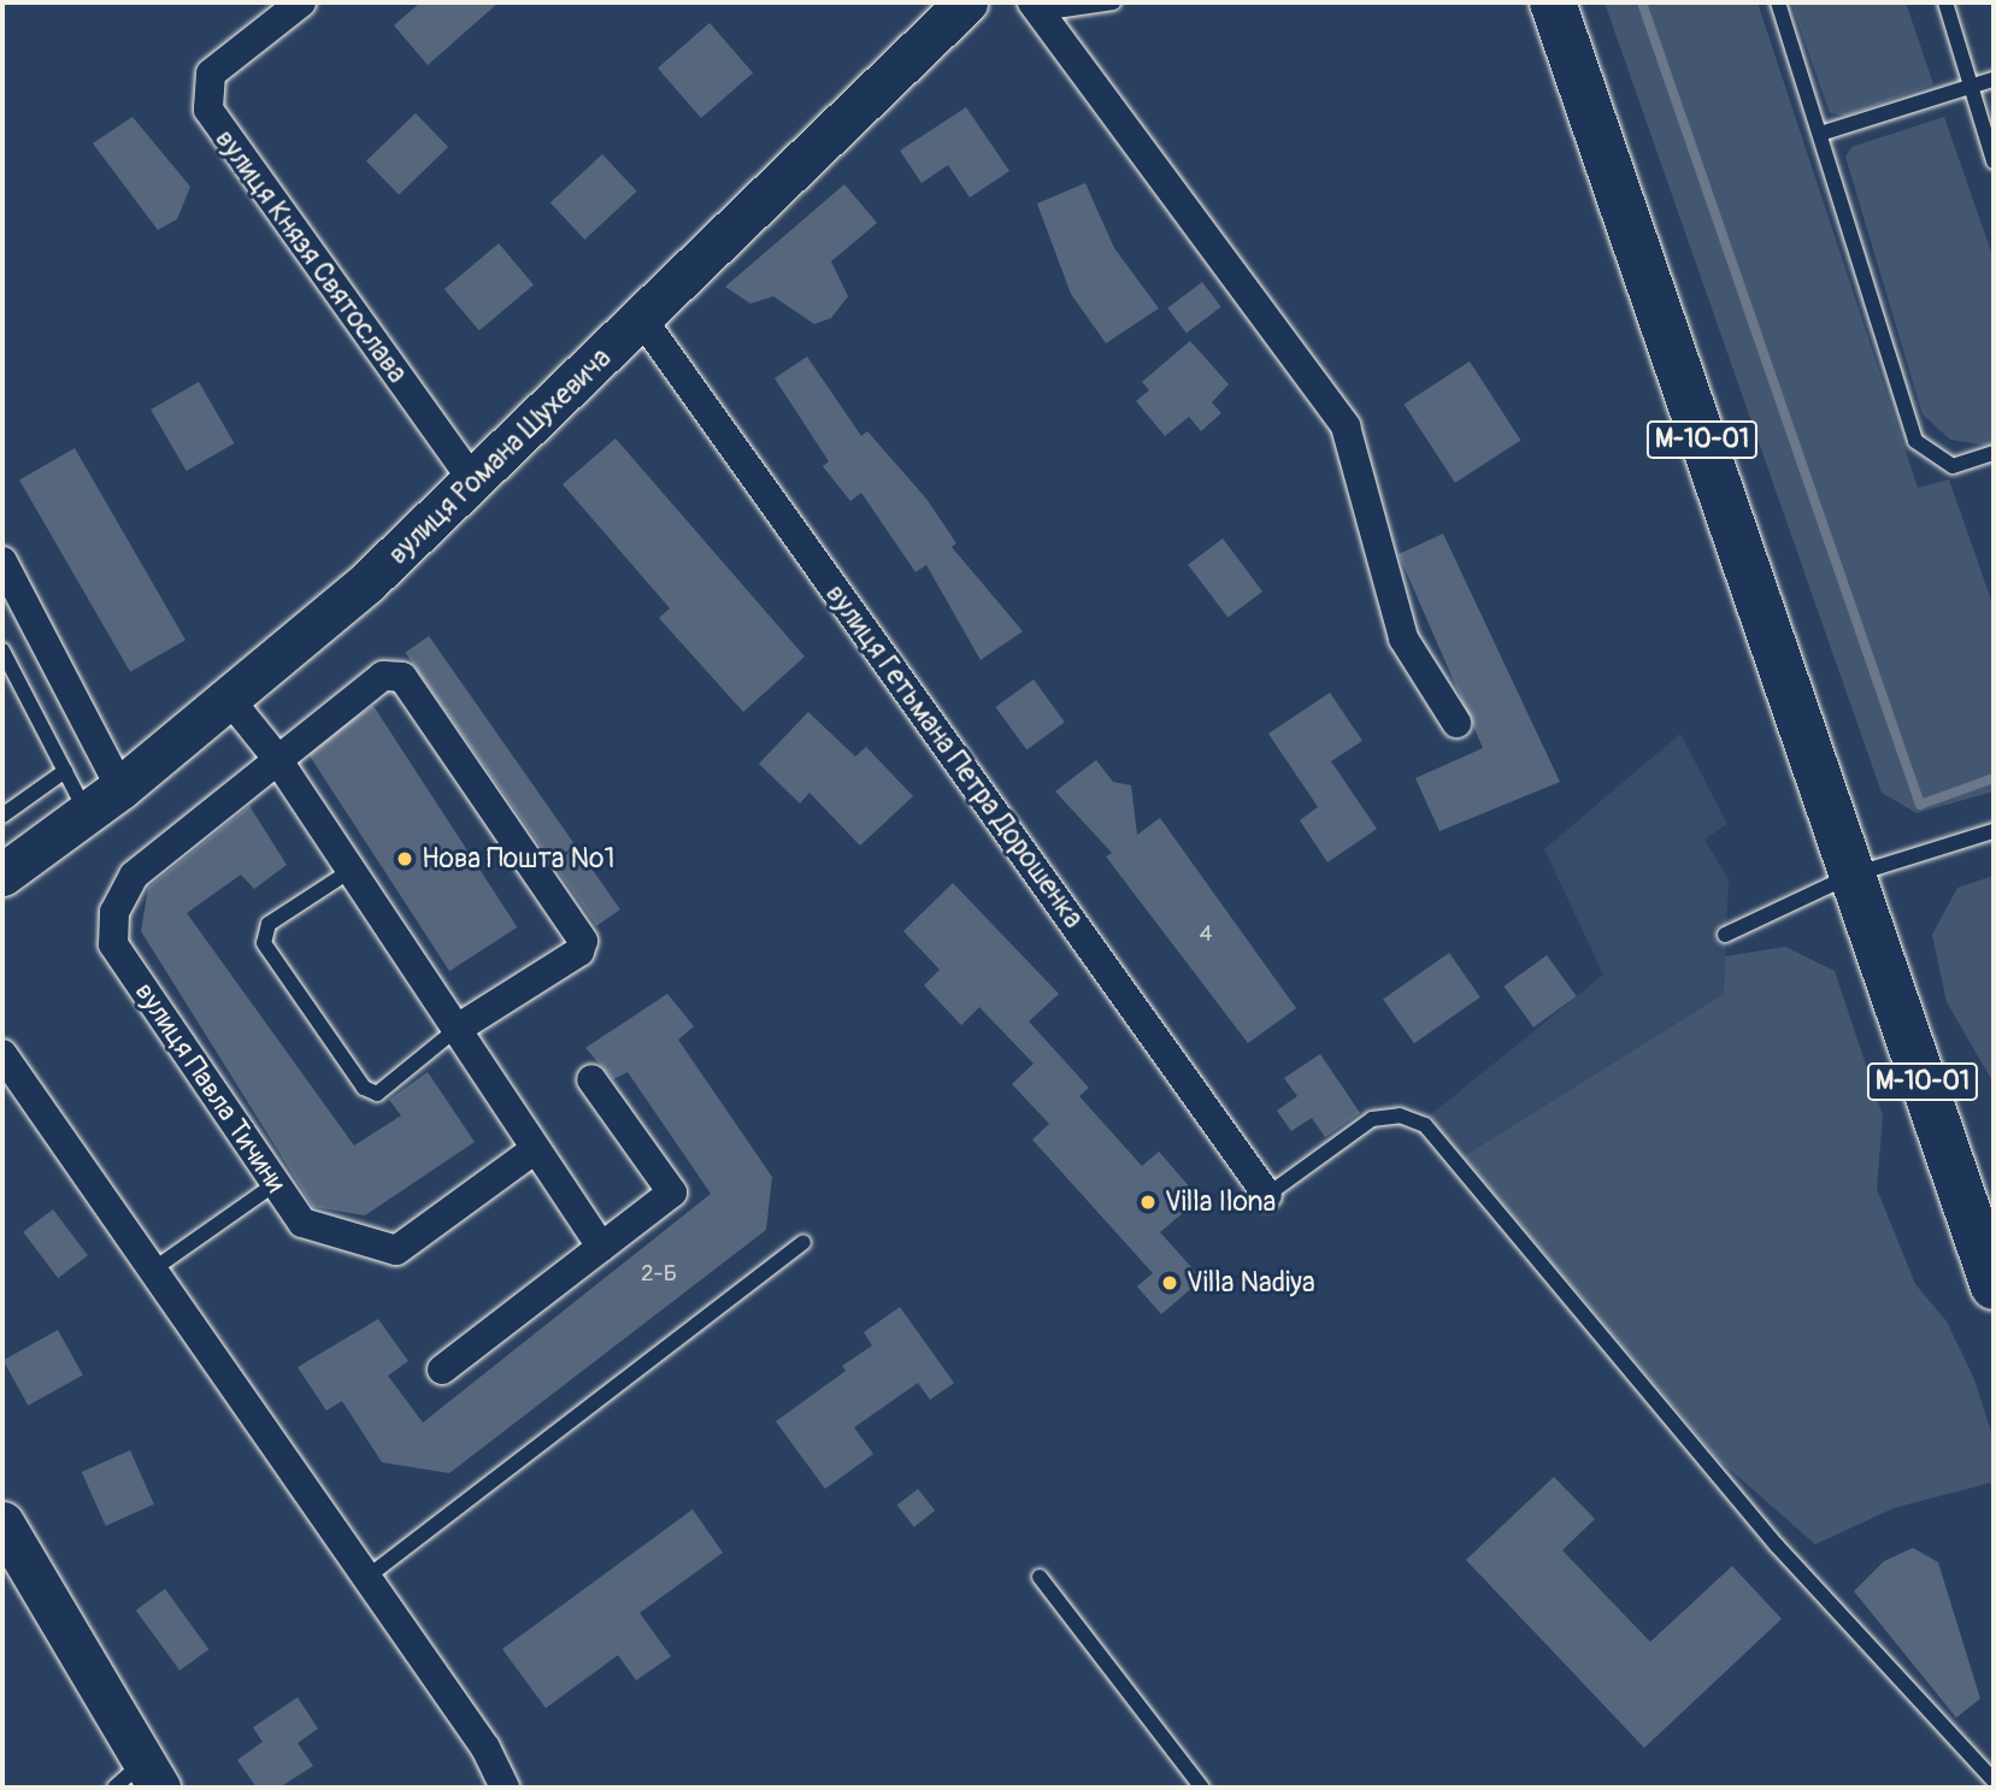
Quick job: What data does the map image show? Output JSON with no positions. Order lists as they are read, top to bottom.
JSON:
{
  "streets": {
    "highway": ["М-10-01"],
    "main road": ["вулиця Романа Шухевича"],
    "street": ["вулиця Князя Святослава", "вулиця Гетьмана Петра Дорошенка", "вулиця Павла Тичини"]
  },
  "crossings": [
    ["вулиця Князя Святослава", "вулиця Романа Шухевича"],
    ["вулиця Романа Шухевича", "вулиця Гетьмана Петра Дорошенка"]
  ],
  "places": ["Нова Пошта №1", "Villa Ilona", "Villa Nadiya"],
  "house_numbers": ["4", "2-Б"]
}
